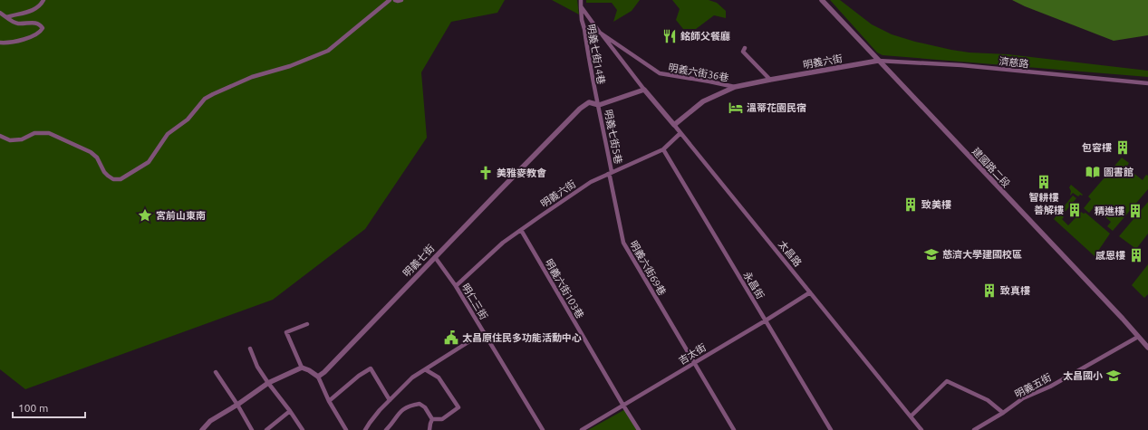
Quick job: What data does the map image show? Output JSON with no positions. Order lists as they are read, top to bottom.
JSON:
{
  "streets": {
    "street": [
      "明義七街14巷",
      "明義六街",
      "濟慈路",
      "明義六街36巷",
      "明義七街5巷",
      "建國路二段",
      "太昌路",
      "明義七街",
      "明義六街69巷",
      "永昌街",
      "明義六街103巷",
      "明仁三街",
      "吉太街",
      "明義五街"
    ]
  },
  "crossings": [
    ["明義七街14巷", "明義七街5巷"],
    ["明義七街14巷", "明義七街"],
    ["明義六街", "濟慈路"],
    ["明義六街", "明義六街36巷"],
    ["明義六街", "明義七街5巷"],
    ["明義六街", "建國路二段"],
    ["明義六街", "太昌路"],
    ["明義六街", "明義六街69巷"],
    ["明義六街", "永昌街"],
    ["明義六街", "明義六街103巷"],
    ["明義六街", "明仁三街"],
    ["濟慈路", "建國路二段"],
    ["明義七街5巷", "明義七街"],
    ["明義七街5巷", "明義六街69巷"],
    ["建國路二段", "明義五街"],
    ["太昌路", "明義七街"],
    ["太昌路", "吉太街"],
    ["明義七街", "明仁三街"],
    ["明義六街69巷", "吉太街"],
    ["永昌街", "吉太街"],
    ["明義六街103巷", "吉太街"]
  ],
  "places": {
    "restaurant": ["銘師父餐廳"],
    "hotel": ["溫蒂花園民宿"],
    "building": [
      "包容樓",
      "智耕樓",
      "致美樓",
      "善解樓",
      "精進樓",
      "感恩樓",
      "致真樓"
    ],
    "library": ["圖書館"],
    "church": ["美雅麥教會"],
    "place": ["宮前山東南"],
    "school or university": ["慈濟大學建國校區", "太昌國小"],
    "public building": ["太昌原住民多功能活動中心"]
  },
  "scale_bar": "100 m"
}
